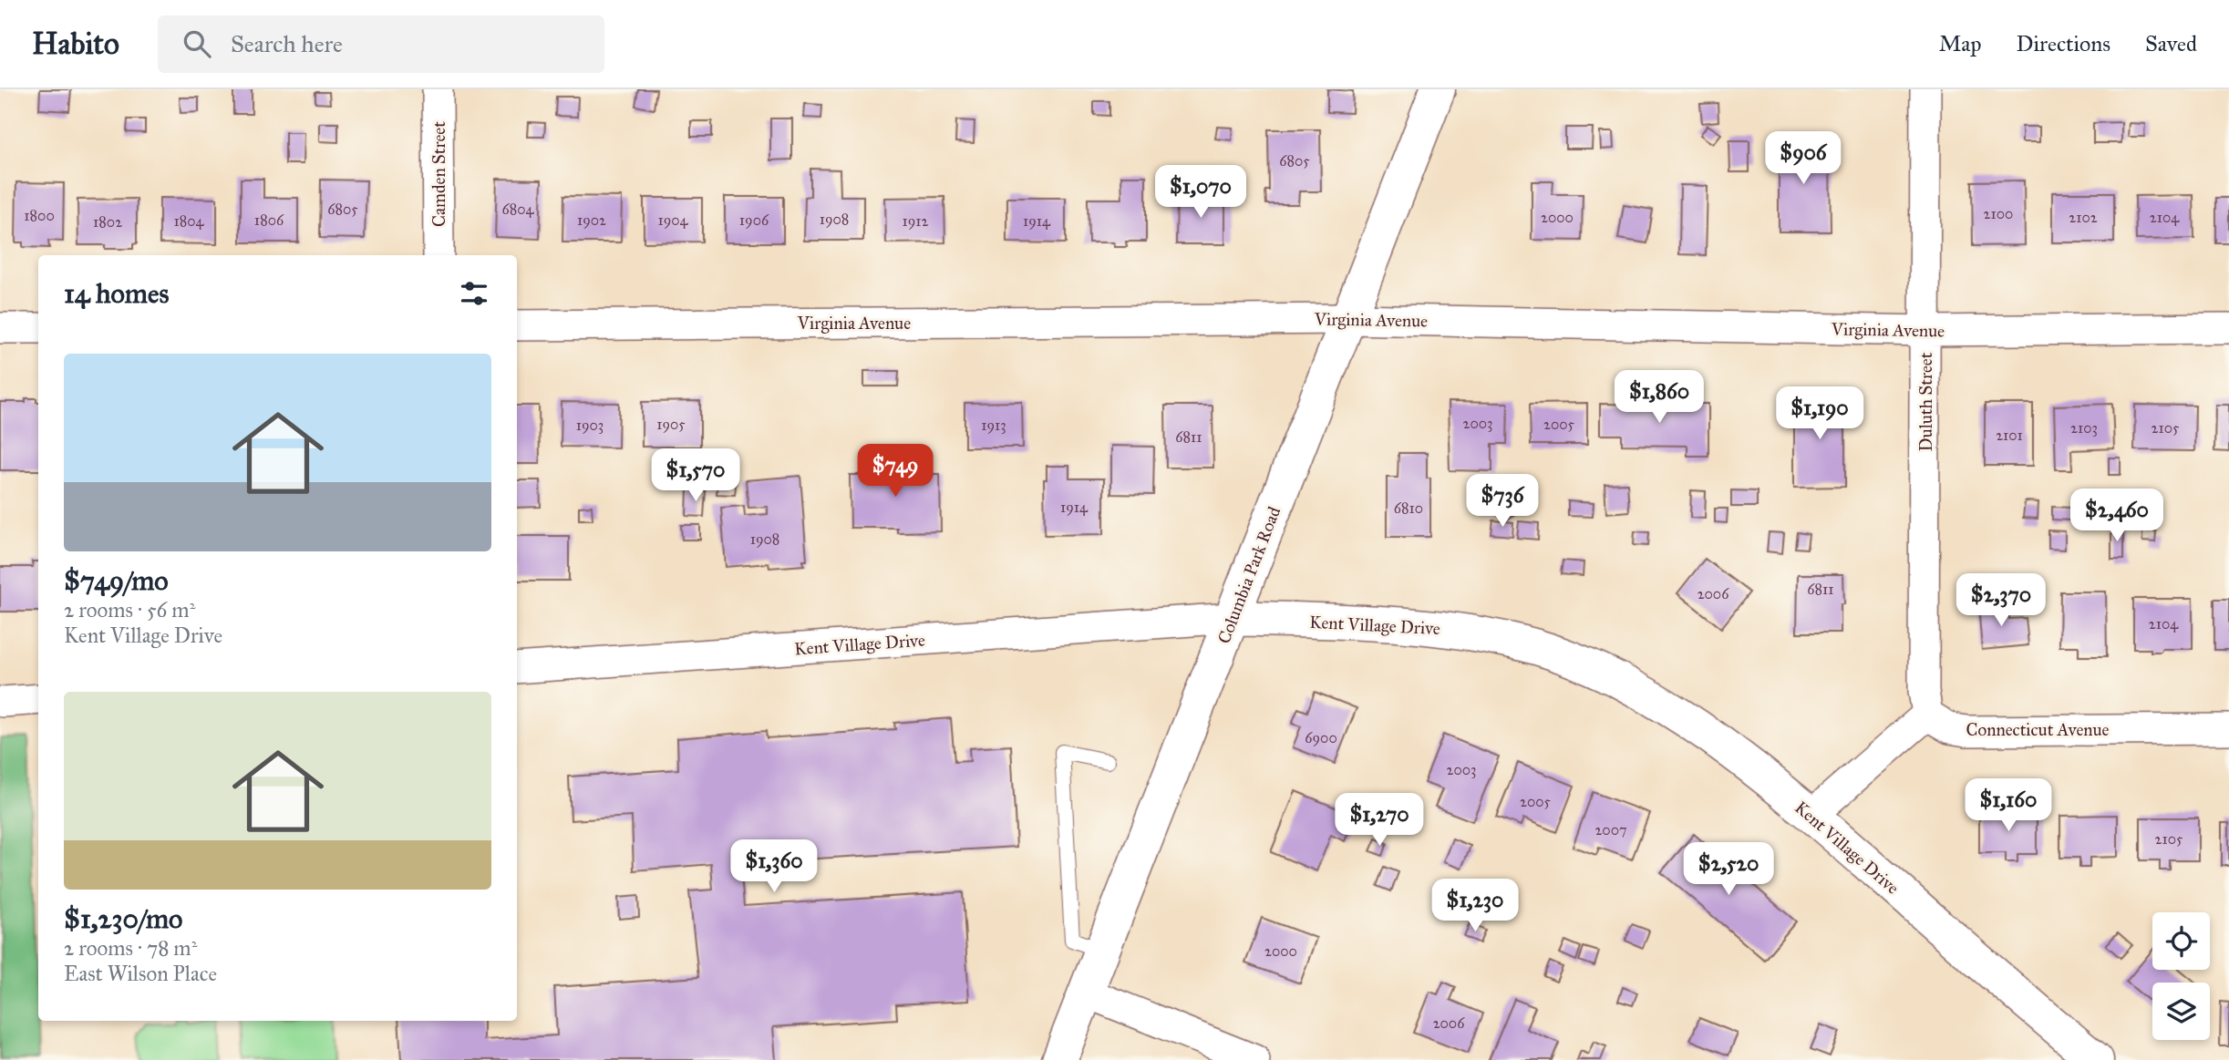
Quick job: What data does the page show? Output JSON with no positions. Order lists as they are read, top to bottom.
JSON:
{
  "streets": {
    "street": [
      "Camden Street",
      "Virginia Avenue",
      "Duluth Street",
      "Columbia Park Road",
      "Kent Village Drive",
      "Connecticut Avenue"
    ]
  },
  "crossings": [
    ["Virginia Avenue", "Duluth Street"],
    ["Virginia Avenue", "Columbia Park Road"],
    ["Duluth Street", "Connecticut Avenue"],
    ["Columbia Park Road", "Kent Village Drive"]
  ],
  "house_numbers": [
    "6805",
    "6805",
    "6804",
    "2100",
    "1800",
    "2000",
    "2102",
    "2104",
    "1908",
    "1806",
    "1902",
    "1904",
    "1906",
    "1804",
    "1912",
    "1914",
    "1802",
    "2003",
    "1905",
    "2005",
    "1903",
    "1913",
    "2103",
    "2105",
    "2101",
    "6811",
    "1914",
    "6810",
    "1908",
    "6811",
    "2006",
    "2104",
    "6900",
    "2003",
    "2005",
    "2007",
    "2105",
    "2000",
    "2006"
  ],
  "page": {
    "header": "Habito",
    "search": "Search here",
    "nav": ["Map", "Directions", "Saved"],
    "price": [
      "$906",
      "$1,070",
      "$1,860",
      "$1,190",
      "$749",
      "$1,570",
      "$736",
      "$2,460",
      "$2,370",
      "$1,160",
      "$1,270",
      "$1,360",
      "$2,520",
      "$1,230"
    ],
    "heading": "14 homes",
    "list": [
      {
        "name": "$749/mo",
        "note": "2 rooms · 56 m² · Kent Village Drive"
      },
      {
        "name": "$1,230/mo",
        "note": "2 rooms · 78 m² · East Wilson Place"
      }
    ]
  }
}
